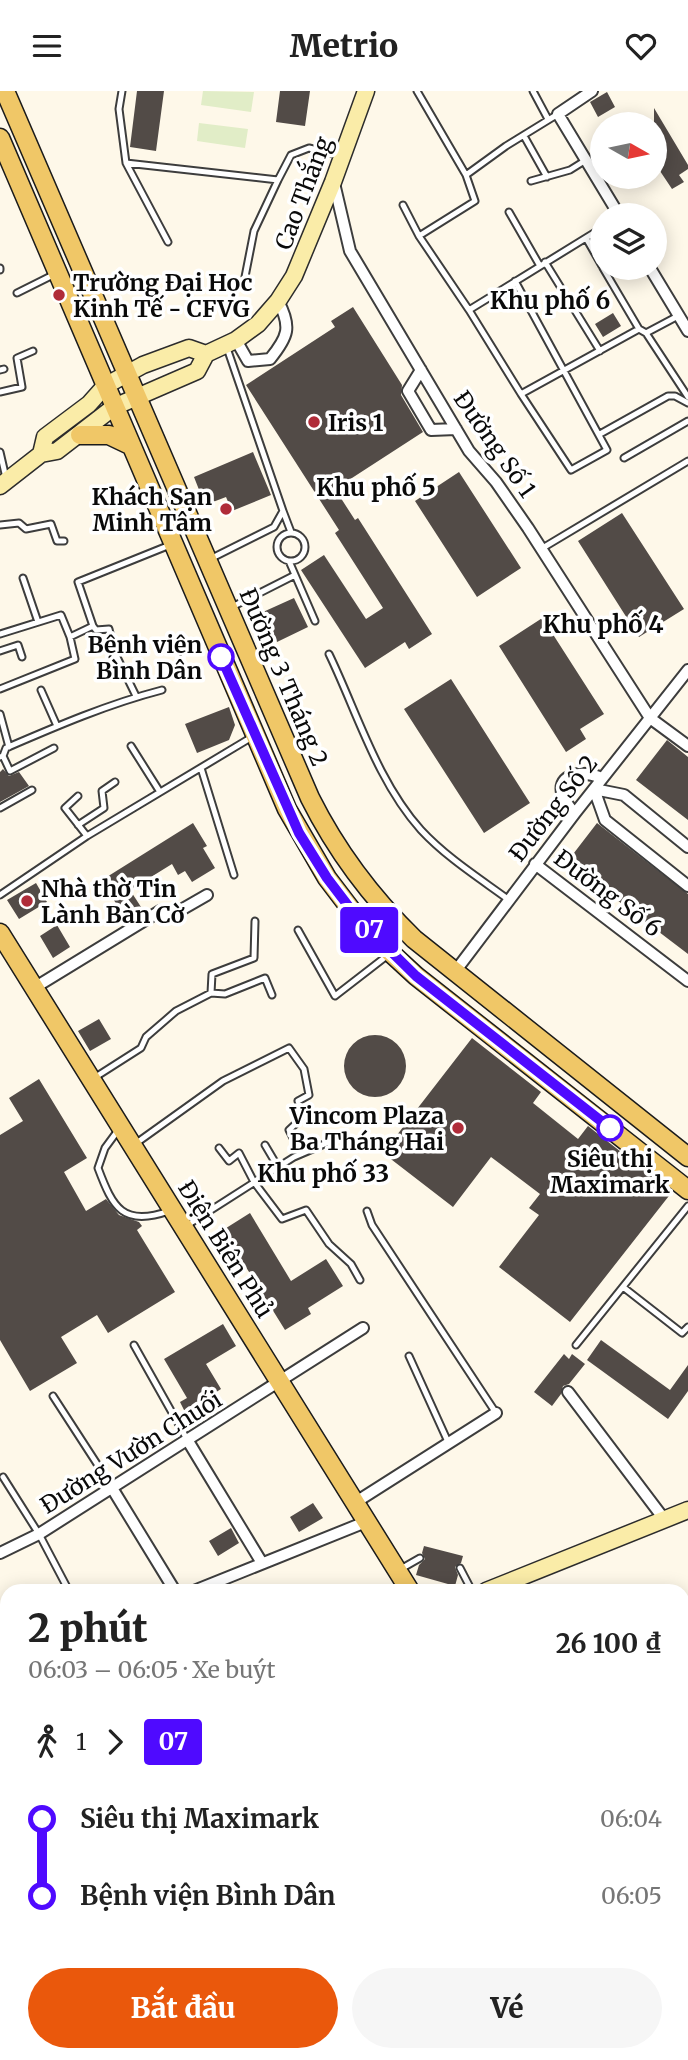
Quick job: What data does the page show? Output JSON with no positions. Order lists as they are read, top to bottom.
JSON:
{
  "streets": {
    "main road": ["Đường 3 Tháng 2", "Điện Biên Phủ"],
    "street": [
      "Cao Thắng",
      "Đường Số 1",
      "Đường Số 2",
      "Đường Số 6",
      "Đường Vườn Chuối"
    ]
  },
  "crossings": [
    ["Cao Thắng", "Đường Số 1"],
    ["Cao Thắng", "Đường 3 Tháng 2"],
    ["Đường Số 1", "Đường Số 2"],
    ["Đường 3 Tháng 2", "Đường Số 2"],
    ["Đường Số 2", "Đường Số 6"],
    ["Điện Biên Phủ", "Đường Vườn Chuối"]
  ],
  "districts": [
    "Khu phố 6",
    "Khu phố 5",
    "Khu phố 4",
    "Khu phố 33"
  ],
  "places": [
    "Trường Đại Học Kinh Tế - CFVG",
    "Iris 1",
    "Khách Sạn Minh Tâm",
    "Bệnh viện Bình Dân",
    "Nhà thờ Tin Lành Bàn Cờ",
    "Vincom Plaza Ba Tháng Hai",
    "Siêu thị Maximark"
  ],
  "lines": ["bus line 07"],
  "north": "right",
  "page": {
    "header": "Metrio",
    "on_map": "07",
    "heading": ["2 phút", "06:03 – 06:05 · Xe buýt", "26 100 ₫"],
    "legs": ["1", "07"],
    "list": [
      {
        "name": "Siêu thị Maximark",
        "value": "06:04"
      },
      {
        "name": "Bệnh viện Bình Dân",
        "value": "06:05"
      }
    ],
    "buttons": ["Bắt đầu", "Vé"]
  }
}
